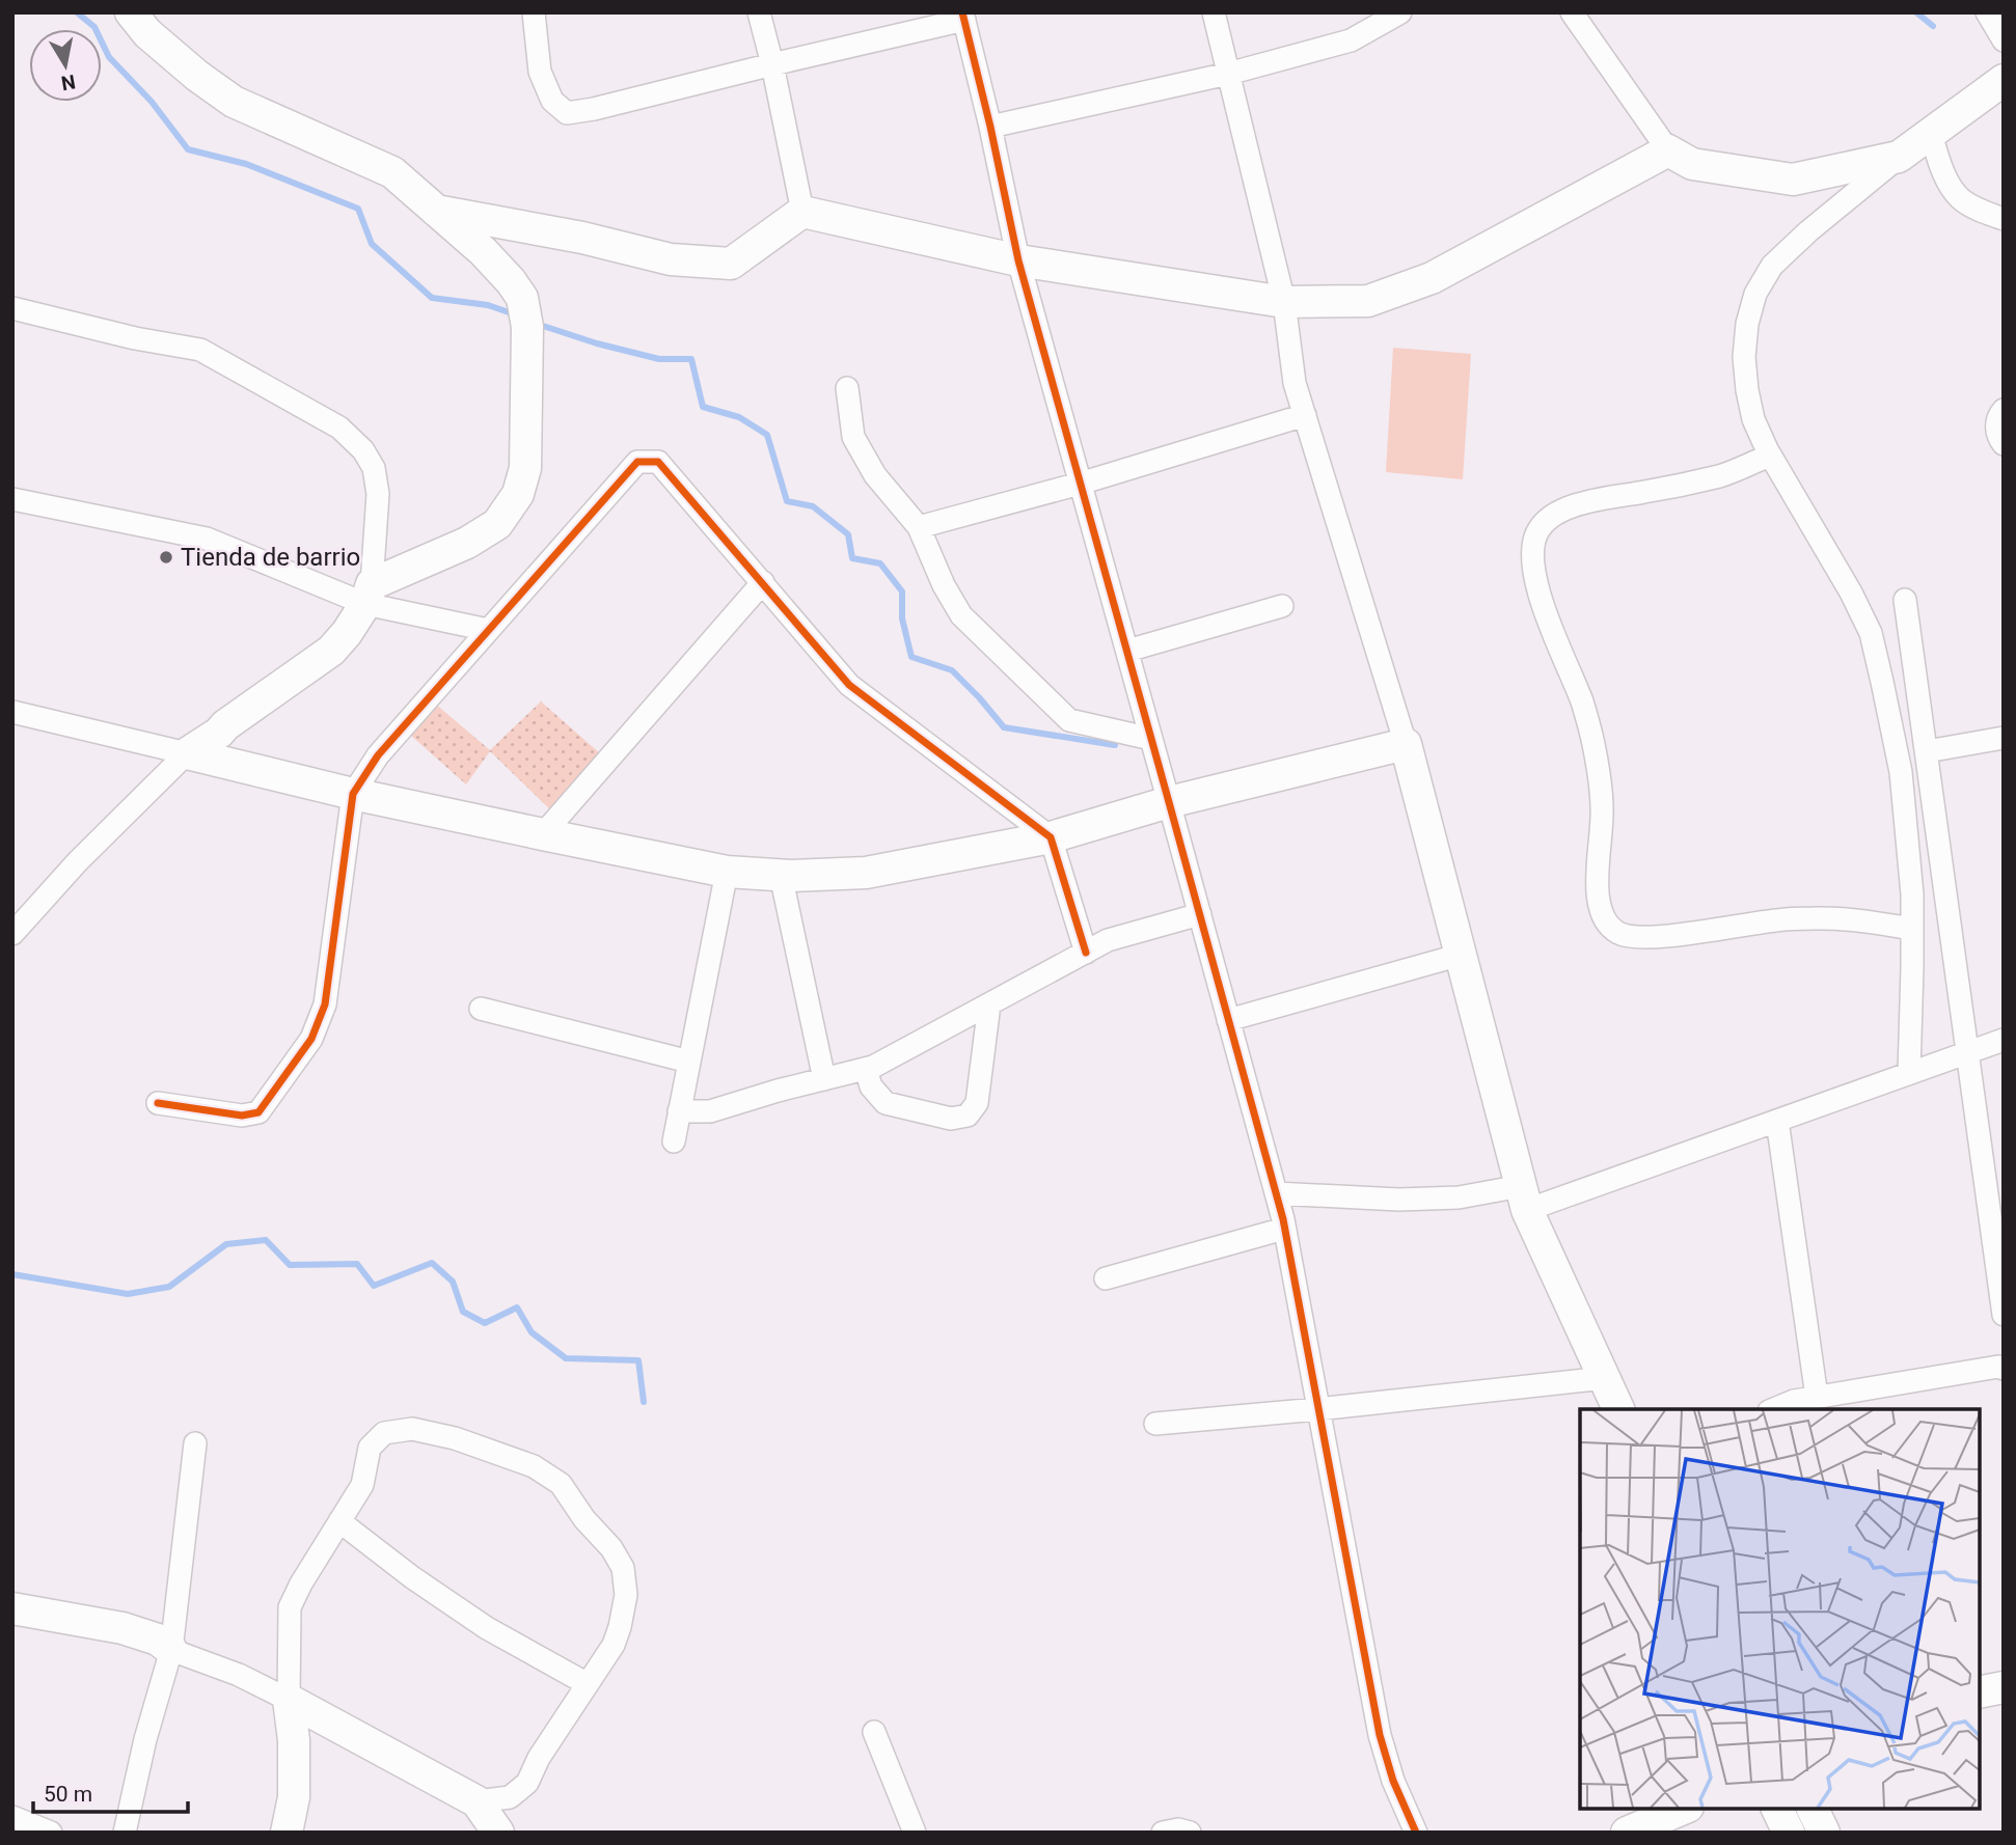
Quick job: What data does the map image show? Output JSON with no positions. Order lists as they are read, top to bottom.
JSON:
{
  "places": ["Tienda de barrio"],
  "scale_bar": "50 m",
  "north": "bottom"
}
